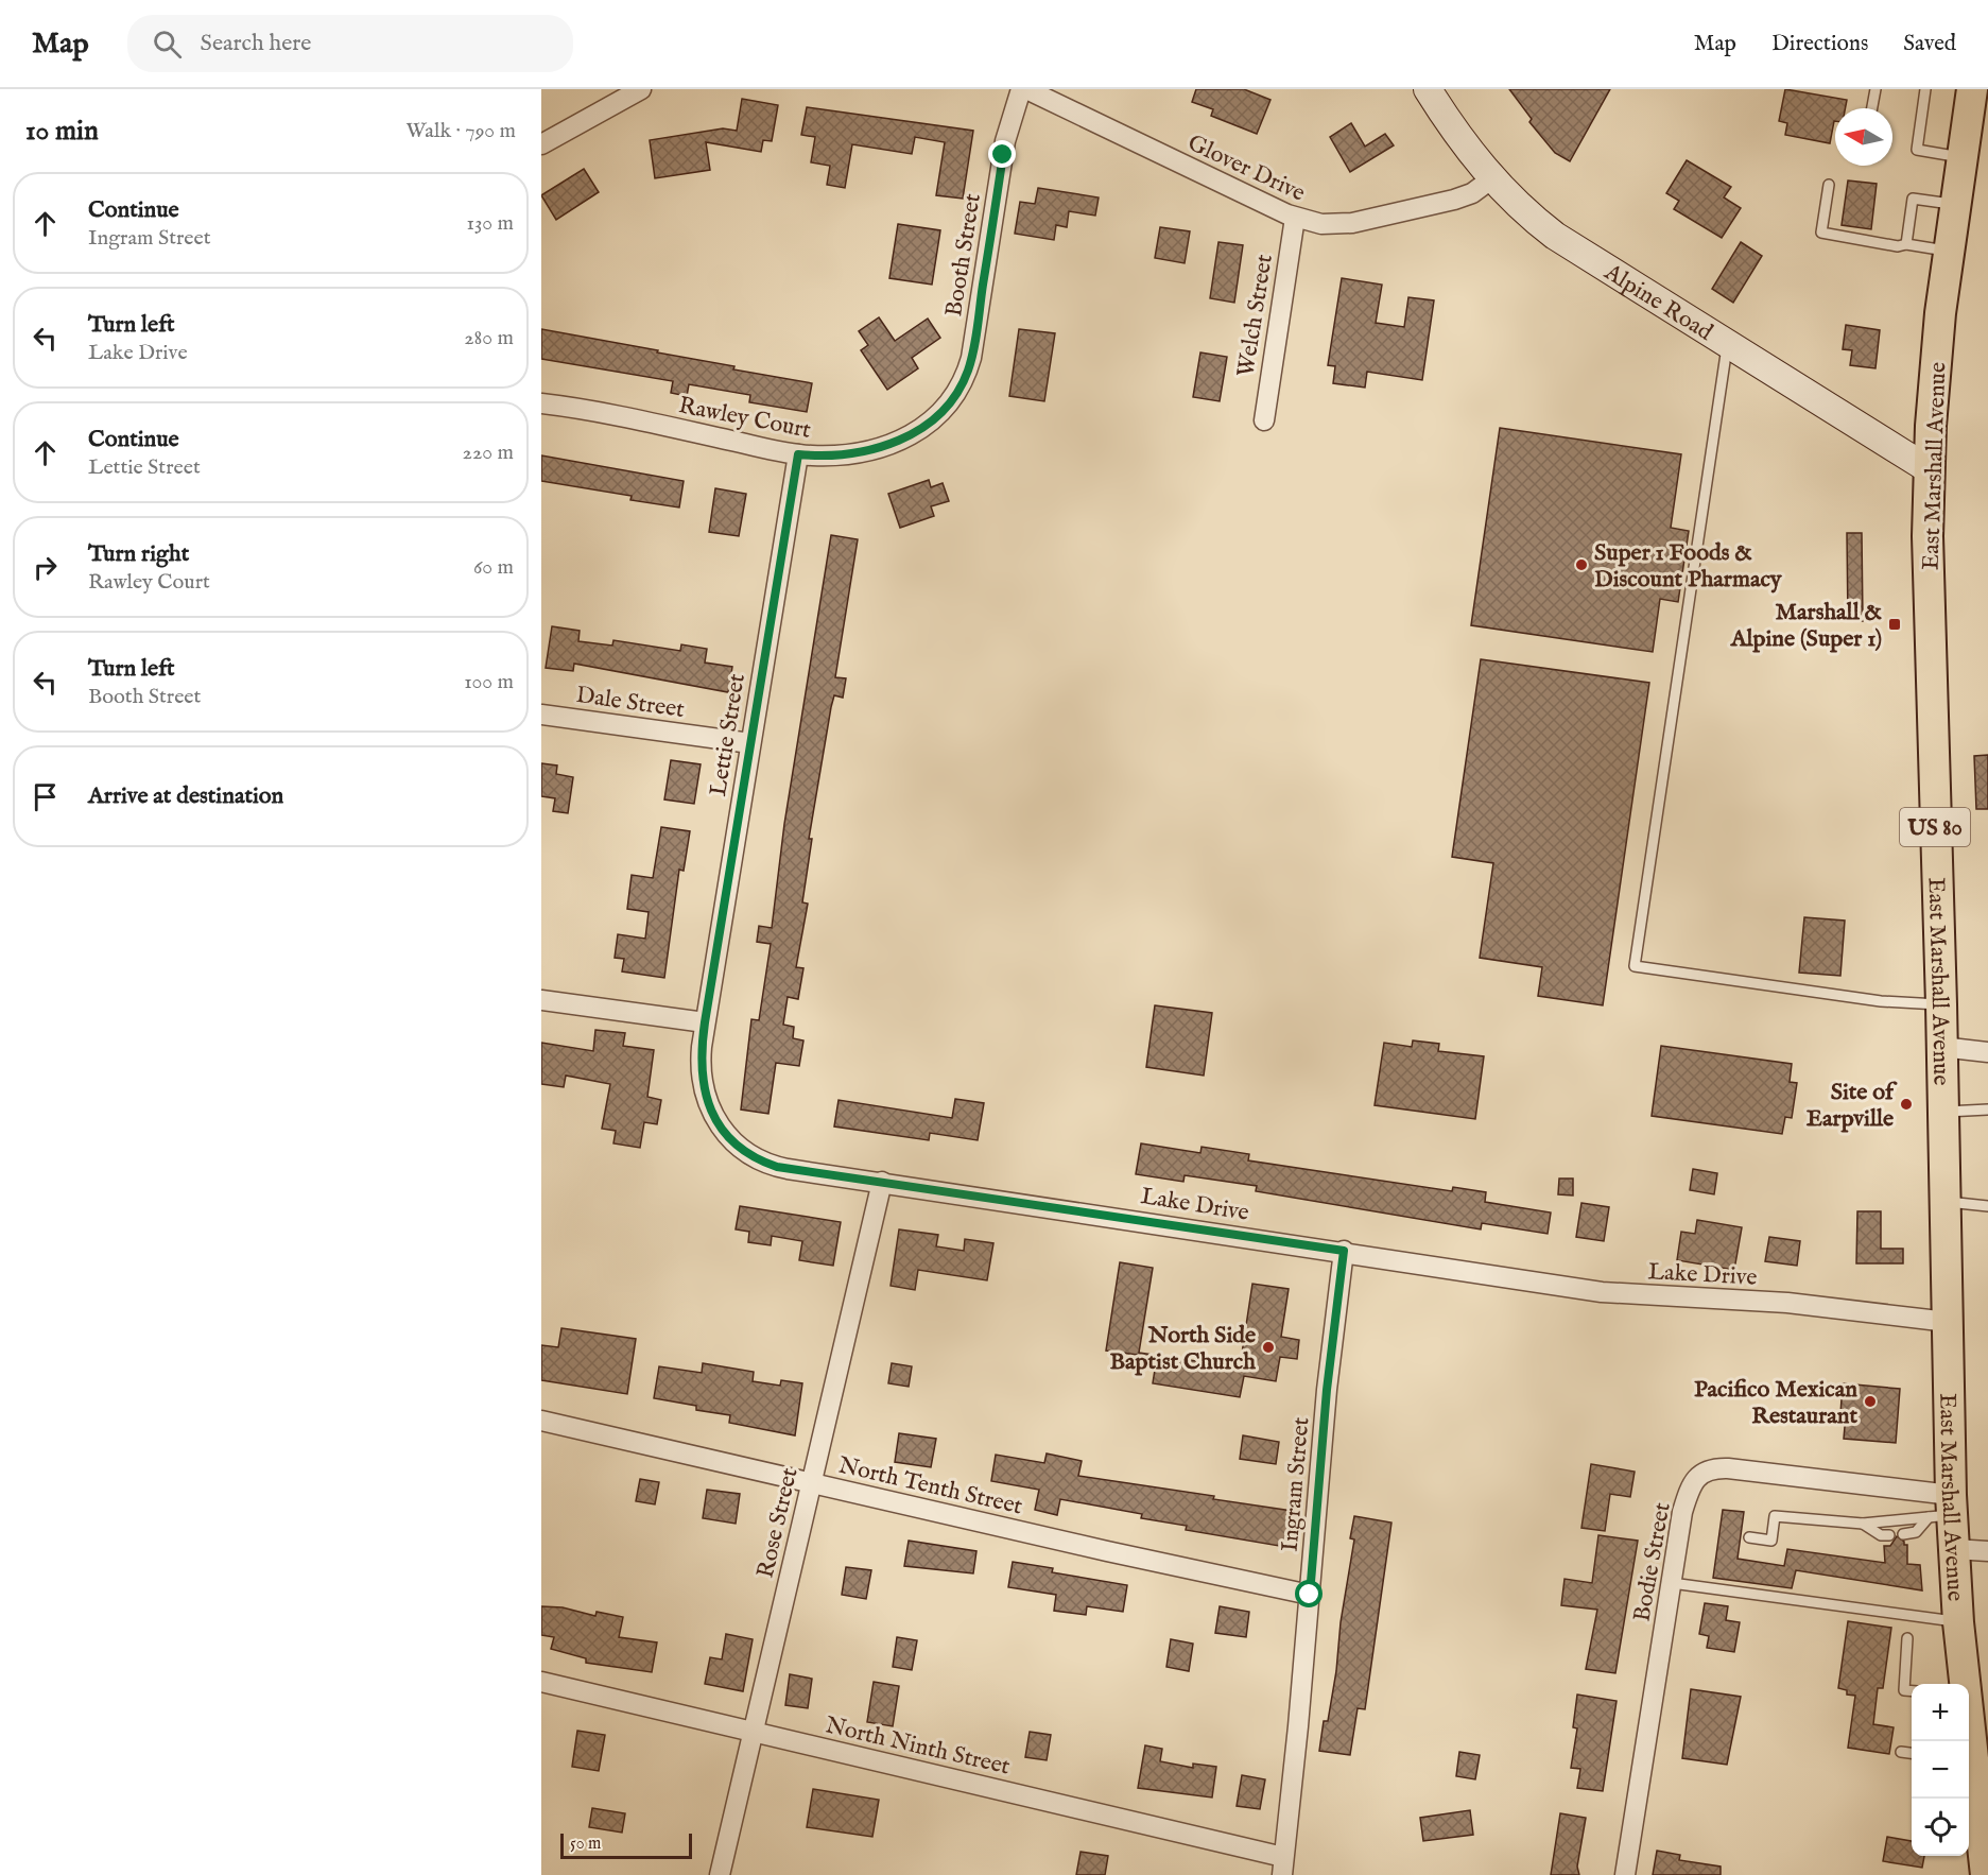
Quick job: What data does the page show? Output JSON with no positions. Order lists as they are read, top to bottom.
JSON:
{
  "streets": {
    "main road": ["Alpine Road", "East Marshall Avenue", "US 80"],
    "street": [
      "Glover Drive",
      "Booth Street",
      "Welch Street",
      "Rawley Court",
      "Dale Street",
      "Lettie Street",
      "Lake Drive",
      "North Tenth Street",
      "Ingram Street",
      "Rose Street",
      "Bodie Street",
      "North Ninth Street"
    ]
  },
  "crossings": [
    ["Glover Drive", "Alpine Road"],
    ["Glover Drive", "Welch Street"],
    ["Booth Street", "Rawley Court"],
    ["Alpine Road", "East Marshall Avenue"],
    ["Rawley Court", "Lettie Street"],
    ["East Marshall Avenue", "Lake Drive"],
    ["East Marshall Avenue", "Bodie Street"],
    ["Dale Street", "Lettie Street"],
    ["Lettie Street", "Lake Drive"],
    ["Lake Drive", "Ingram Street"],
    ["Lake Drive", "Rose Street"],
    ["North Tenth Street", "Ingram Street"],
    ["North Tenth Street", "Rose Street"],
    ["Ingram Street", "North Ninth Street"],
    ["Rose Street", "North Ninth Street"]
  ],
  "places": {
    "other": [
      "Super 1 Foods & Discount Pharmacy",
      "Site of Earpville",
      "North Side Baptist Church",
      "Pacifico Mexican Restaurant"
    ],
    "transit": ["Marshall & Alpine (Super 1)"]
  },
  "scale_bar": "50 m",
  "north": "left",
  "page": {
    "header": "Map",
    "search": "Search here",
    "nav": ["Map", "Directions", "Saved"],
    "heading": ["10 min", "Walk · 790 m"],
    "list": [
      ["Continue", "Ingram Street", "130 m"],
      ["Turn left", "Lake Drive", "280 m"],
      ["Continue", "Lettie Street", "220 m"],
      ["Turn right", "Rawley Court", "60 m"],
      ["Turn left", "Booth Street", "100 m"],
      "Arrive at destination"
    ],
    "map_buttons": ["+", "−"],
    "scale": "50 m"
  }
}
